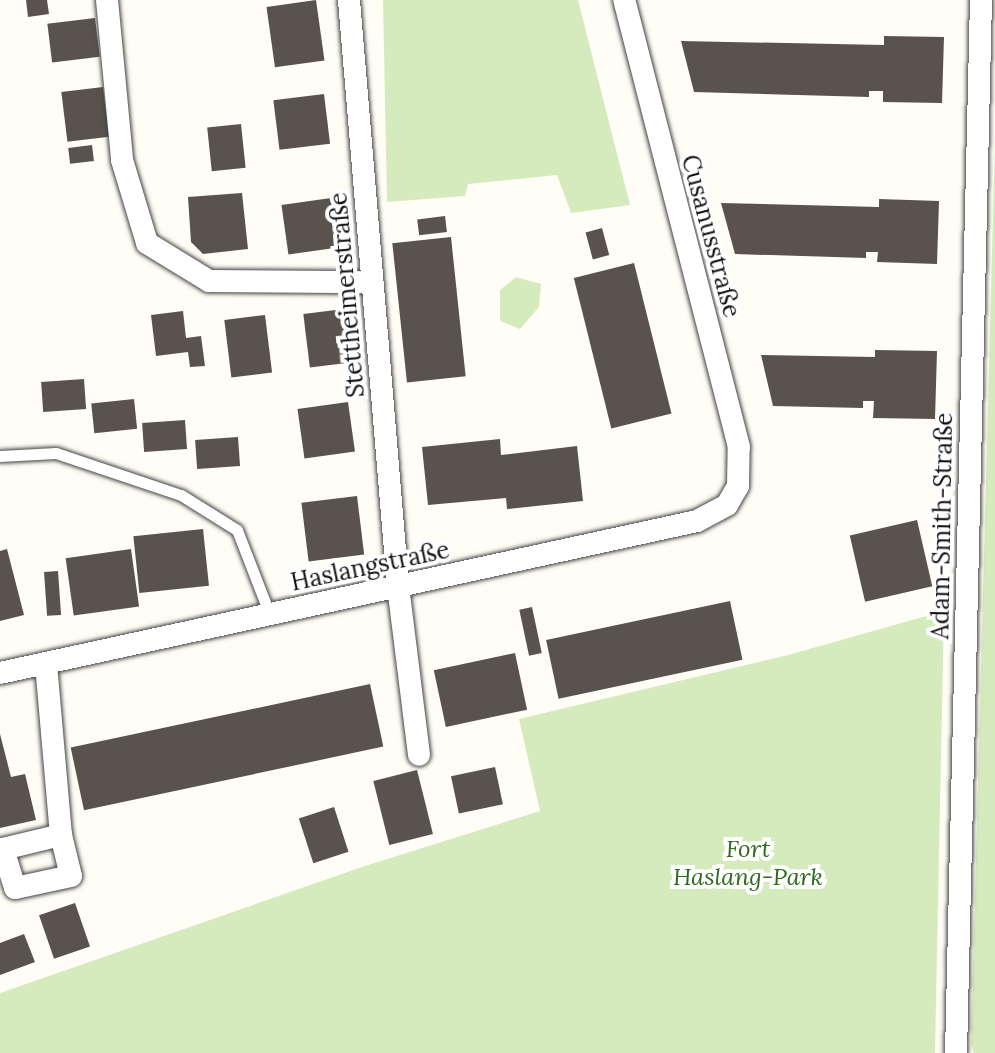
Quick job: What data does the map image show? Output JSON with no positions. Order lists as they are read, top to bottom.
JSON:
{
  "streets": {
    "street": [
      "Cusanusstraße",
      "Stettheimerstraße",
      "Adam-Smith-Straße",
      "Haslangstraße"
    ]
  },
  "crossings": [
    ["Cusanusstraße", "Haslangstraße"],
    ["Stettheimerstraße", "Haslangstraße"]
  ],
  "parks": ["Fort Haslang-Park"]
}
